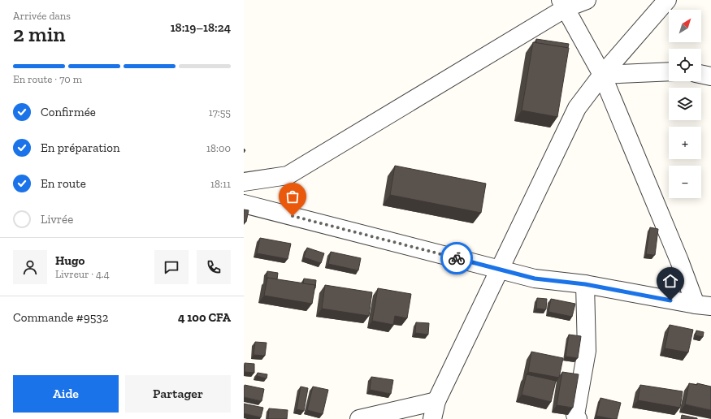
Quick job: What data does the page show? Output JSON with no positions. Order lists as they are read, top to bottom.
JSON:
{
  "north": "top right",
  "page": {
    "heading": ["2 min", "Arrivée dans", "18:19–18:24"],
    "panel": [
      "Hugo",
      "Livreur · 4.4",
      "Commande #9532",
      "4 100 CFA"
    ],
    "map_buttons": ["+", "−"],
    "bar": "En route · 70 m",
    "list": [
      ["Confirmée", "17:55"],
      ["En préparation", "18:00"],
      ["En route", "18:11"],
      "Livrée"
    ],
    "buttons": ["Aide", "Partager"]
  }
}
